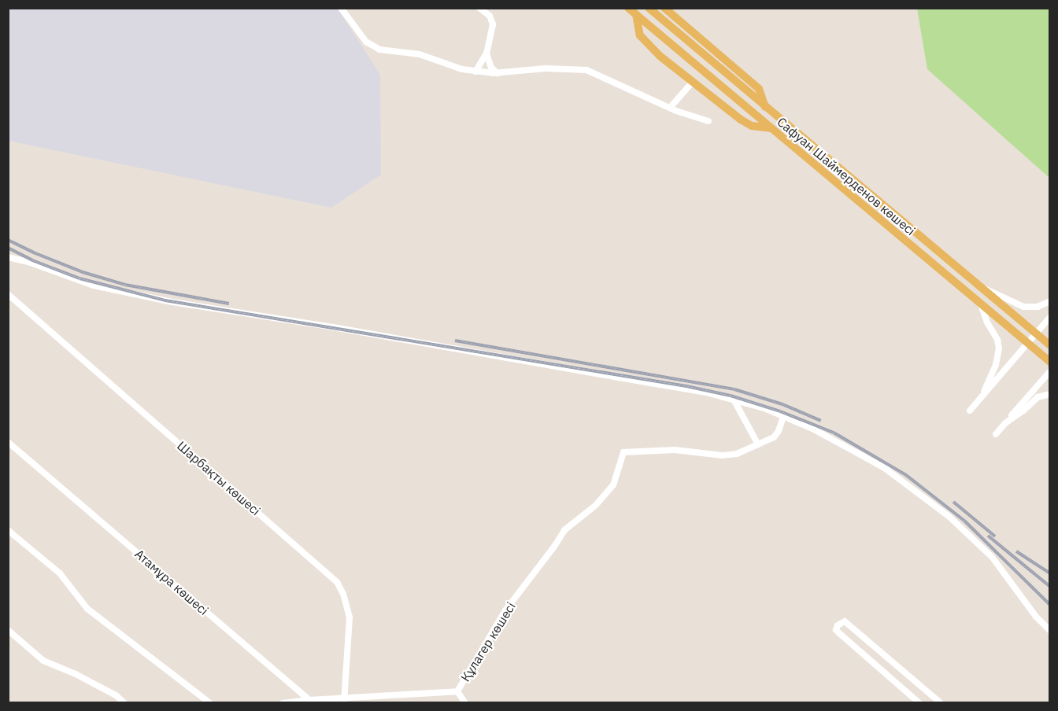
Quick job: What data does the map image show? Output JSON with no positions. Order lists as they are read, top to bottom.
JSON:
{
  "streets": {
    "main road": ["Сафуан Шаймерденов көшесі"],
    "street": ["Шарбақты көшесі", "Атамұра көшесі", "Құлагер көшесі"]
  },
  "crossings": [
    ["Шарбақты көшесі", "Құлагер көшесі"]
  ]
}
